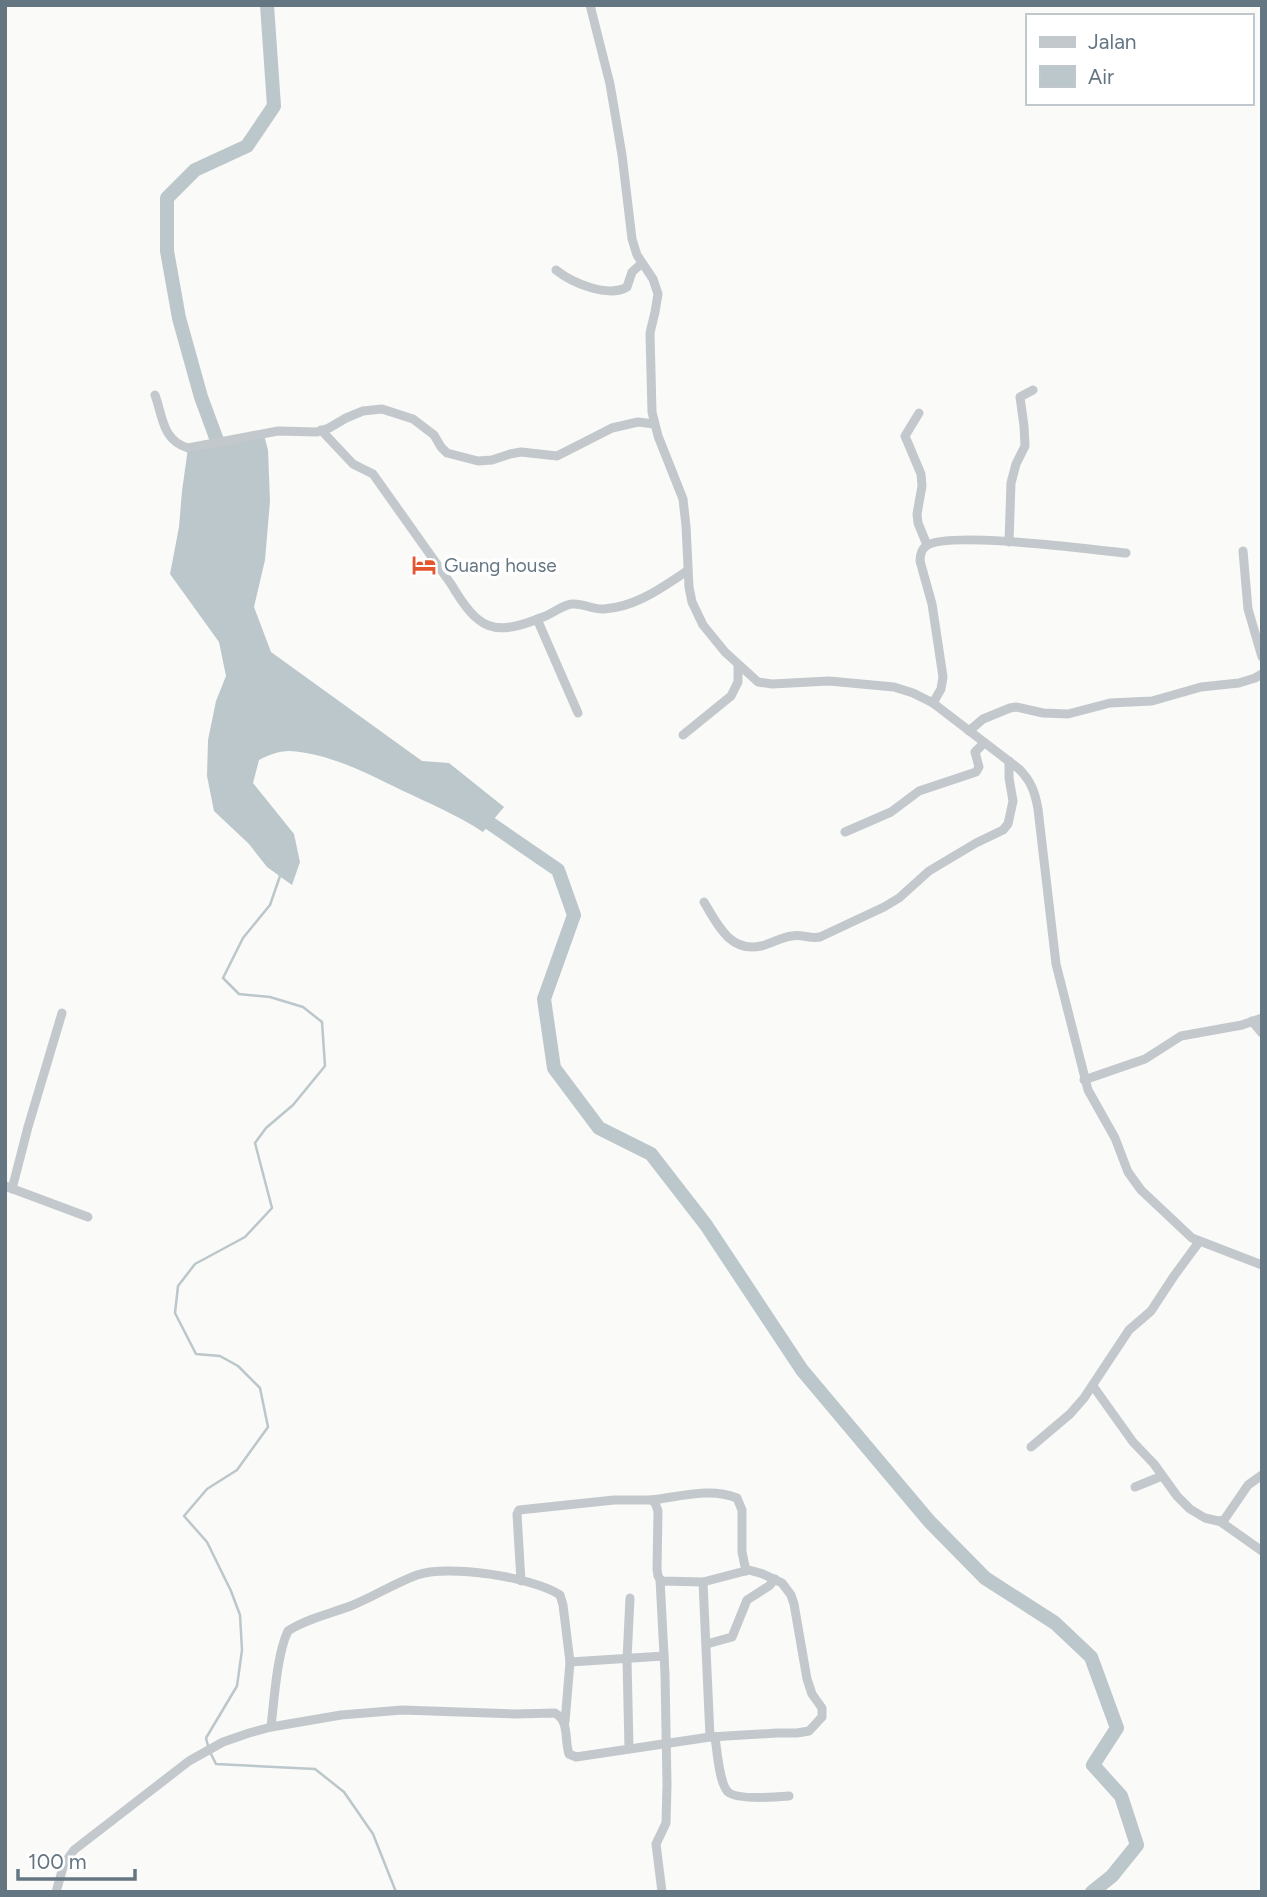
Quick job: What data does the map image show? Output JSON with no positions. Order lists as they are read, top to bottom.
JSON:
{
  "places": {
    "hotel": ["Guang house"]
  },
  "legend": ["Jalan", "Air"],
  "scale_bar": "100 m"
}
